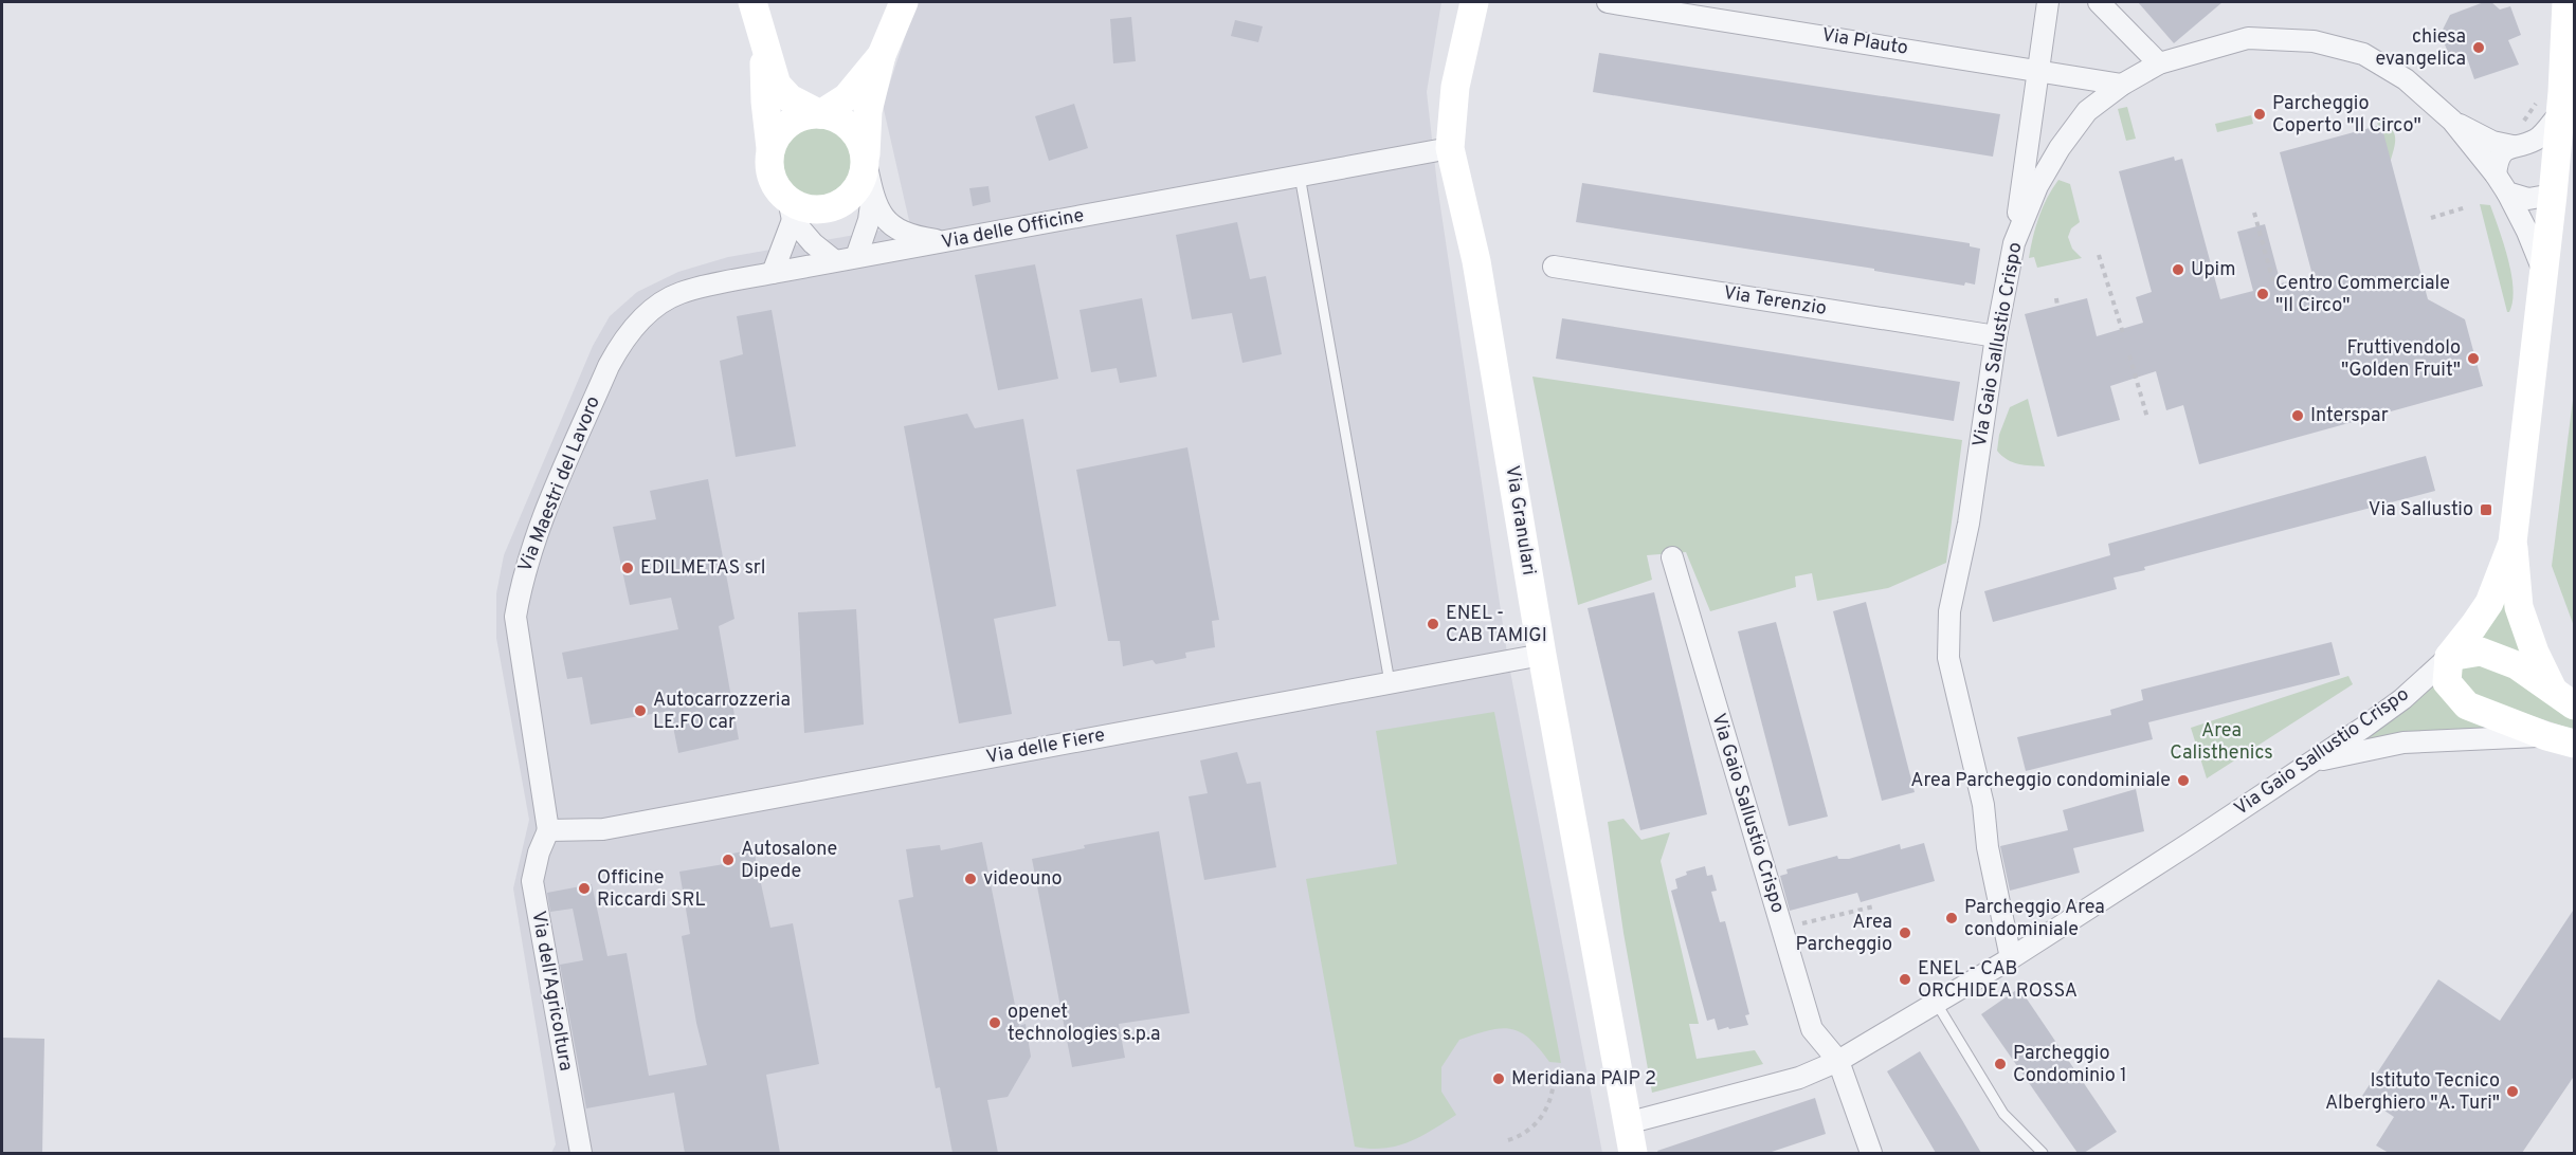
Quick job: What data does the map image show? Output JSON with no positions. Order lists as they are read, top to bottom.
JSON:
{
  "streets": {
    "street": [
      "Via Plauto",
      "Via delle Officine",
      "Via Terenzio",
      "Via Gaio Sallustio Crispo",
      "Via Maestri del Lavoro",
      "Via Granulari",
      "Via delle Fiere",
      "Via dell'Agricoltura"
    ]
  },
  "crossings": [
    ["Via Plauto", "Via Gaio Sallustio Crispo"],
    ["Via delle Officine", "Via Maestri del Lavoro"],
    ["Via delle Officine", "Via Granulari"],
    ["Via Terenzio", "Via Gaio Sallustio Crispo"],
    ["Via Gaio Sallustio Crispo", "Via Granulari"],
    ["Via Maestri del Lavoro", "Via delle Fiere"],
    ["Via Maestri del Lavoro", "Via dell'Agricoltura"],
    ["Via Granulari", "Via delle Fiere"],
    ["Via delle Fiere", "Via dell'Agricoltura"]
  ],
  "parks": ["Area Calisthenics"],
  "places": {
    "other": [
      "chiesa evangelica",
      "Parcheggio Coperto \"Il Circo\"",
      "Upim",
      "Centro Commerciale \"Il Circo\"",
      "Fruttivendolo \"Golden Fruit\"",
      "Interspar",
      "EDILMETAS srl",
      "ENEL - CAB TAMIGI",
      "Autocarrozzeria LE.FO car",
      "Area Parcheggio condominiale",
      "Autosalone Dipede",
      "videouno",
      "Officine Riccardi SRL",
      "Parcheggio Area condominiale",
      "Area Parcheggio",
      "ENEL - CAB ORCHIDEA ROSSA",
      "openet technologies s.p.a",
      "Parcheggio Condominio 1",
      "Meridiana PAIP 2",
      "Istituto Tecnico Alberghiero \"A. Turi\""
    ],
    "transit": ["Via Sallustio"]
  }
}
